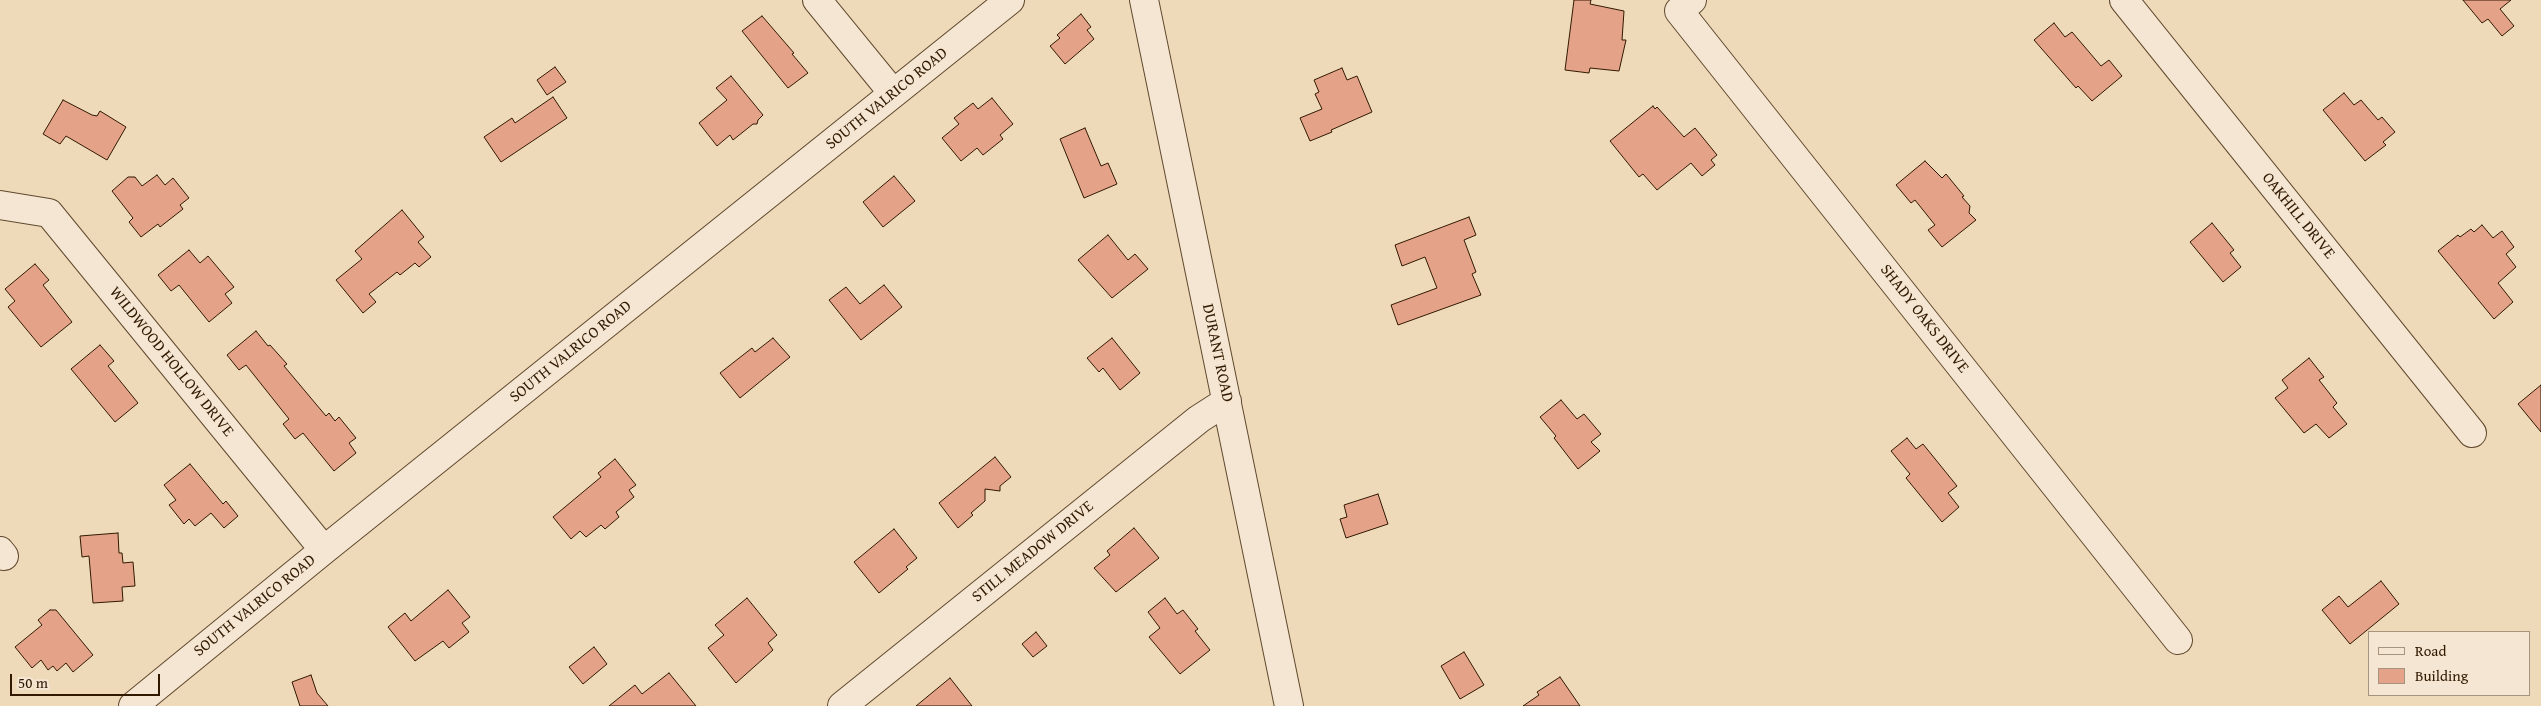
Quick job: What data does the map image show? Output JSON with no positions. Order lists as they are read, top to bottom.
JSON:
{
  "streets": {
    "street": [
      "SOUTH VALRICO ROAD",
      "OAKHILL DRIVE",
      "SHADY OAKS DRIVE",
      "DURANT ROAD",
      "WILDWOOD HOLLOW DRIVE",
      "STILL MEADOW DRIVE"
    ]
  },
  "crossings": [
    ["SOUTH VALRICO ROAD", "WILDWOOD HOLLOW DRIVE"],
    ["DURANT ROAD", "STILL MEADOW DRIVE"]
  ],
  "legend": ["Road", "Building"],
  "scale_bar": "50 m"
}
